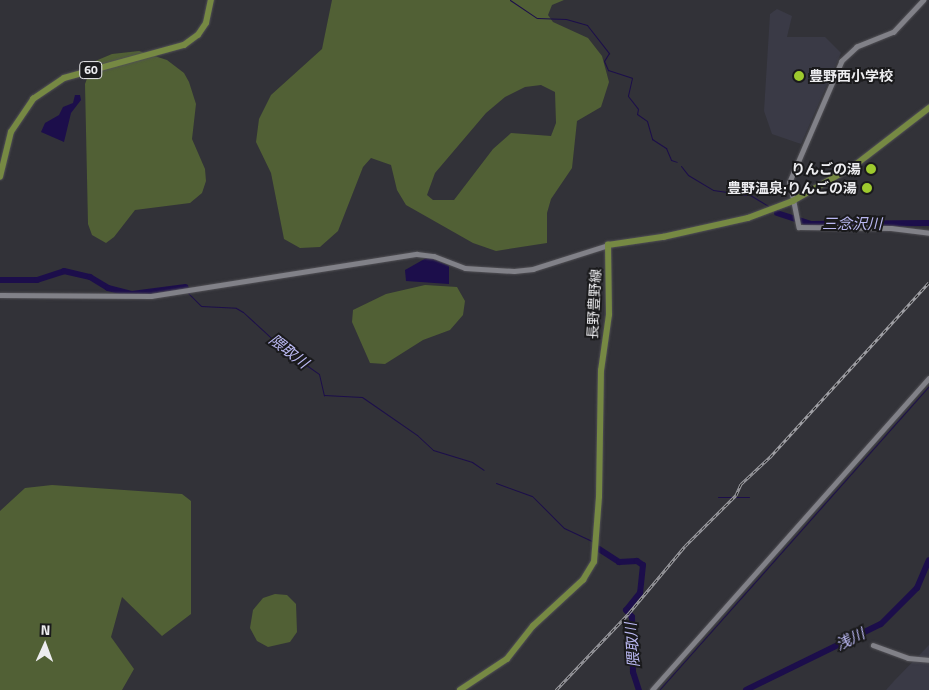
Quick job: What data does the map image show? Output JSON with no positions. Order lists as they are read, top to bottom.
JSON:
{
  "streets": {
    "main road": ["60", "長野豊野線"]
  },
  "water": ["三念沢川", "隈取川", "浅川"],
  "places": ["豊野西小学校", "りんごの湯", "豊野温泉;りんごの湯"],
  "north": "top"
}
